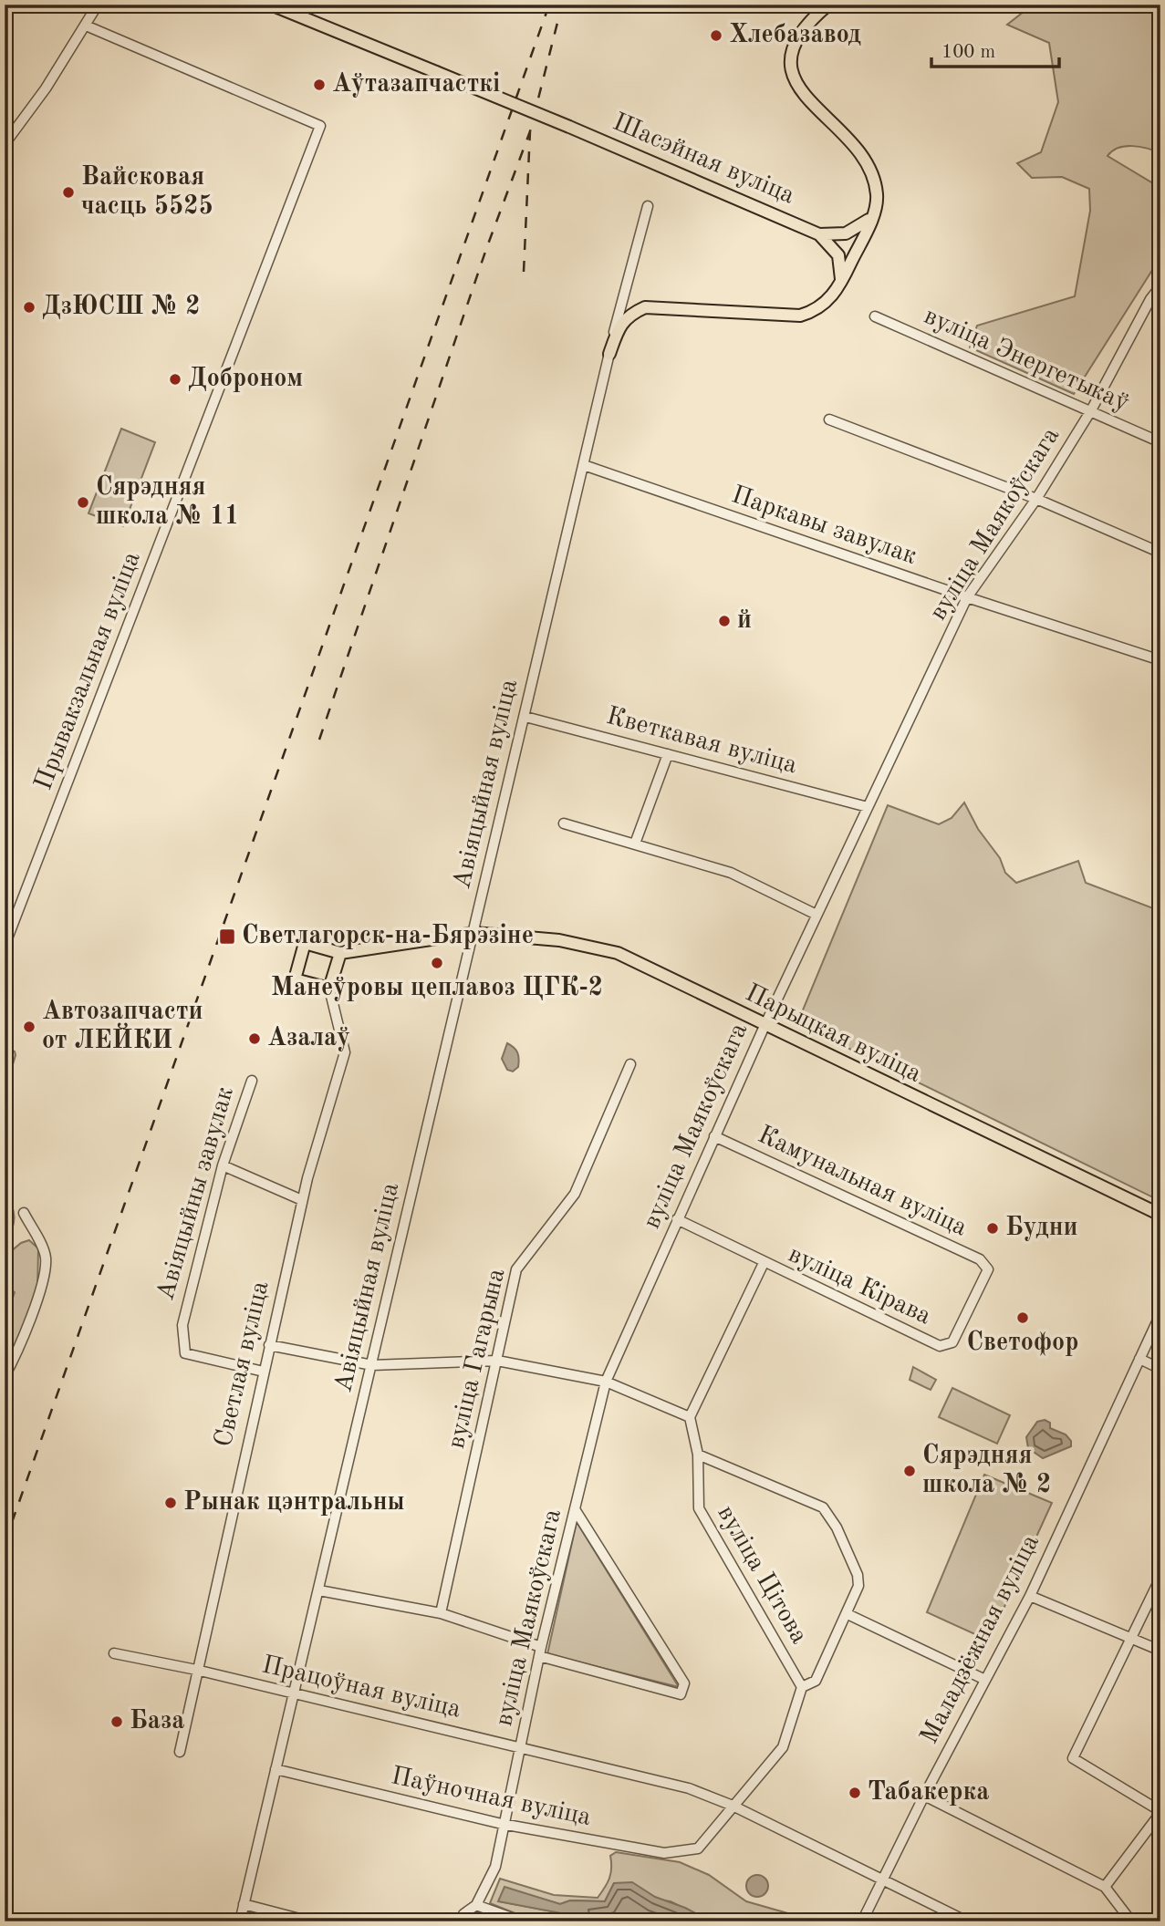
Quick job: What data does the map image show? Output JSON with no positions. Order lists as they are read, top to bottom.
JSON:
{
  "streets": {
    "main road": [
      "Шасэйная вуліца",
      "Авіяцыйная вуліца",
      "Парыцкая вуліца",
      "Светлая вуліца"
    ],
    "street": [
      "вуліца Энергетыкаў",
      "вуліца Маякоўскага",
      "Паркавы завулак",
      "Прывакзальная вуліца",
      "Кветкавая вуліца",
      "Камунальная вуліца",
      "Авіяцыйны завулак",
      "вуліца Кірава",
      "вуліца Гагарына",
      "вуліца Цітова",
      "Маладзёжная вуліца",
      "Працоўная вуліца",
      "Паўночная вуліца"
    ]
  },
  "crossings": [
    ["вуліца Энергетыкаў", "вуліца Маякоўскага"],
    ["вуліца Маякоўскага", "Паркавы завулак"],
    ["вуліца Маякоўскага", "Кветкавая вуліца"],
    ["вуліца Маякоўскага", "Парыцкая вуліца"],
    ["вуліца Маякоўскага", "Камунальная вуліца"],
    ["вуліца Маякоўскага", "вуліца Кірава"],
    ["вуліца Маякоўскага", "Працоўная вуліца"],
    ["вуліца Маякоўскага", "Паўночная вуліца"],
    ["Паркавы завулак", "Авіяцыйная вуліца"],
    ["Кветкавая вуліца", "Авіяцыйная вуліца"],
    ["Авіяцыйная вуліца", "Парыцкая вуліца"],
    ["Авіяцыйная вуліца", "Працоўная вуліца"],
    ["Авіяцыйная вуліца", "Паўночная вуліца"],
    ["Камунальная вуліца", "вуліца Кірава"],
    ["Авіяцыйны завулак", "Светлая вуліца"],
    ["Светлая вуліца", "Працоўная вуліца"],
    ["Маладзёжная вуліца", "Працоўная вуліца"],
    ["Працоўная вуліца", "Паўночная вуліца"]
  ],
  "places": {
    "other": [
      "Хлебазавод",
      "Аўтазапчасткі",
      "Вайсковая часць 5525",
      "ДзЮСШ № 2",
      "Доброном",
      "Сярэдняя школа № 11",
      "й",
      "Манеўровы цеплавоз ЦГК-2",
      "Автозапчасти от ЛЕЙКИ",
      "Азалаў",
      "Будни",
      "Светофор",
      "Сярэдняя школа № 2",
      "Рынак цэнтральны",
      "База",
      "Табакерка"
    ],
    "transit": ["Светлагорск-на-Бярэзіне"]
  },
  "scale_bar": "100 m"
}
